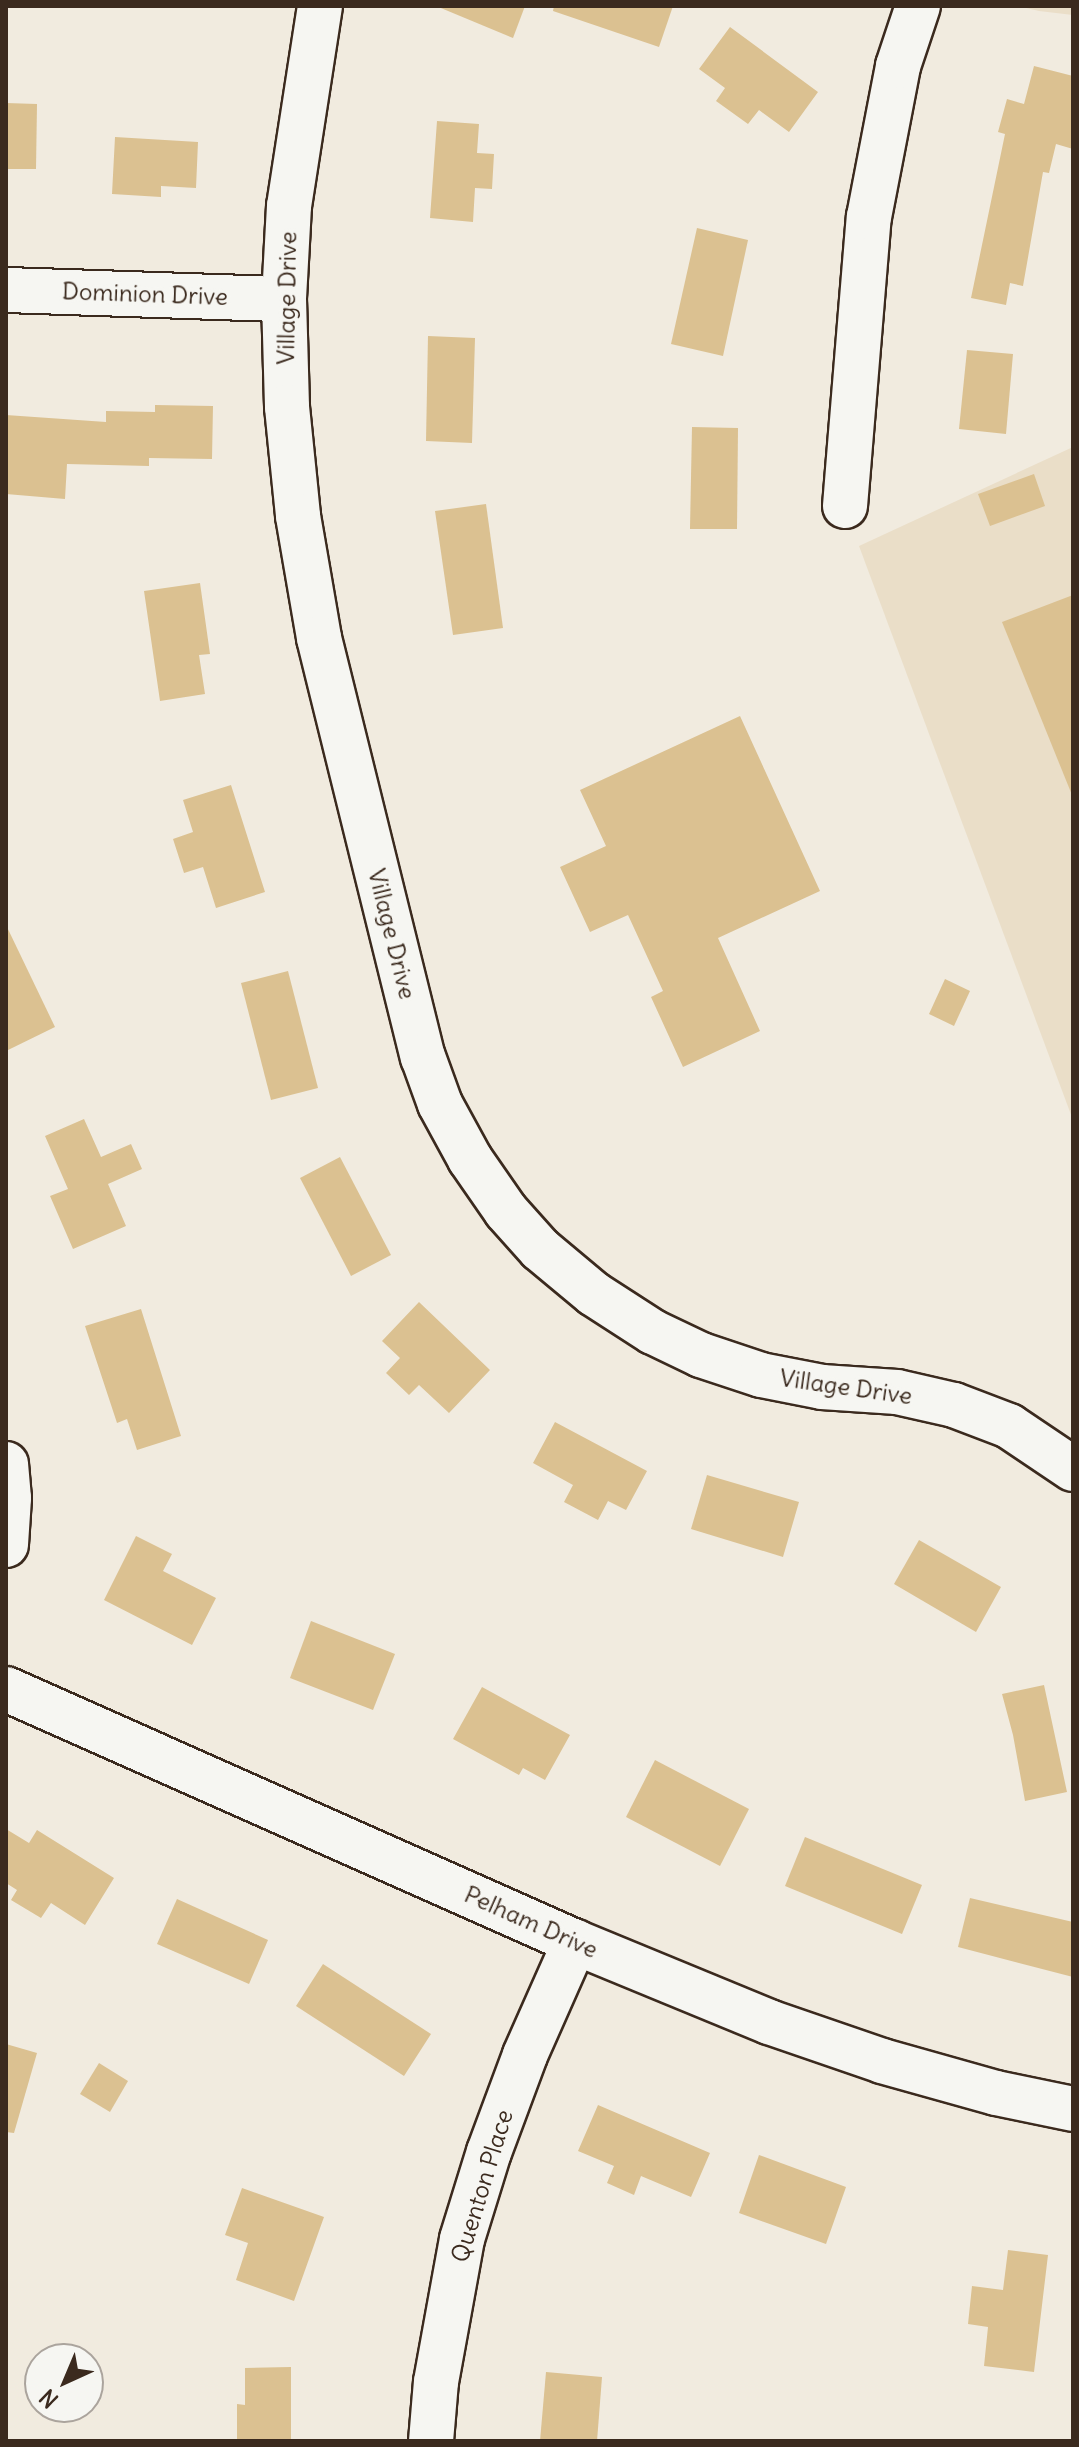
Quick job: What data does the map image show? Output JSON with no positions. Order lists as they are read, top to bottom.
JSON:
{
  "streets": {
    "street": [
      "Dominion Drive",
      "Village Drive",
      "Pelham Drive",
      "Quenton Place"
    ]
  },
  "crossings": [
    ["Dominion Drive", "Village Drive"],
    ["Pelham Drive", "Quenton Place"]
  ],
  "north": "bottom left"
}
